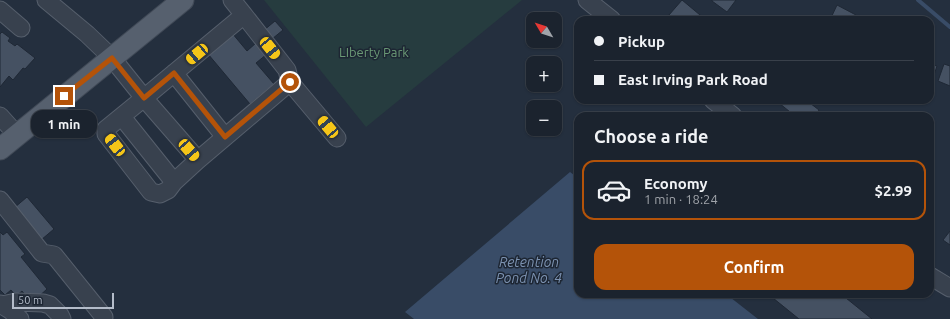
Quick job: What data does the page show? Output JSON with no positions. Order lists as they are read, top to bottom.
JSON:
{
  "water": ["Retention Pond No. 4"],
  "parks": ["LIberty Park"],
  "scale_bar": "50 m",
  "north": "top left",
  "page": {
    "map_buttons": ["+", "−"],
    "banner": ["Pickup", "East Irving Park Road"],
    "bubble": "1 min",
    "heading": "Choose a ride",
    "list": [
      {
        "name": "Economy",
        "note": "1 min · 18:24",
        "value": "$2.99"
      }
    ],
    "buttons": "Confirm",
    "scale": "50 m"
  }
}
